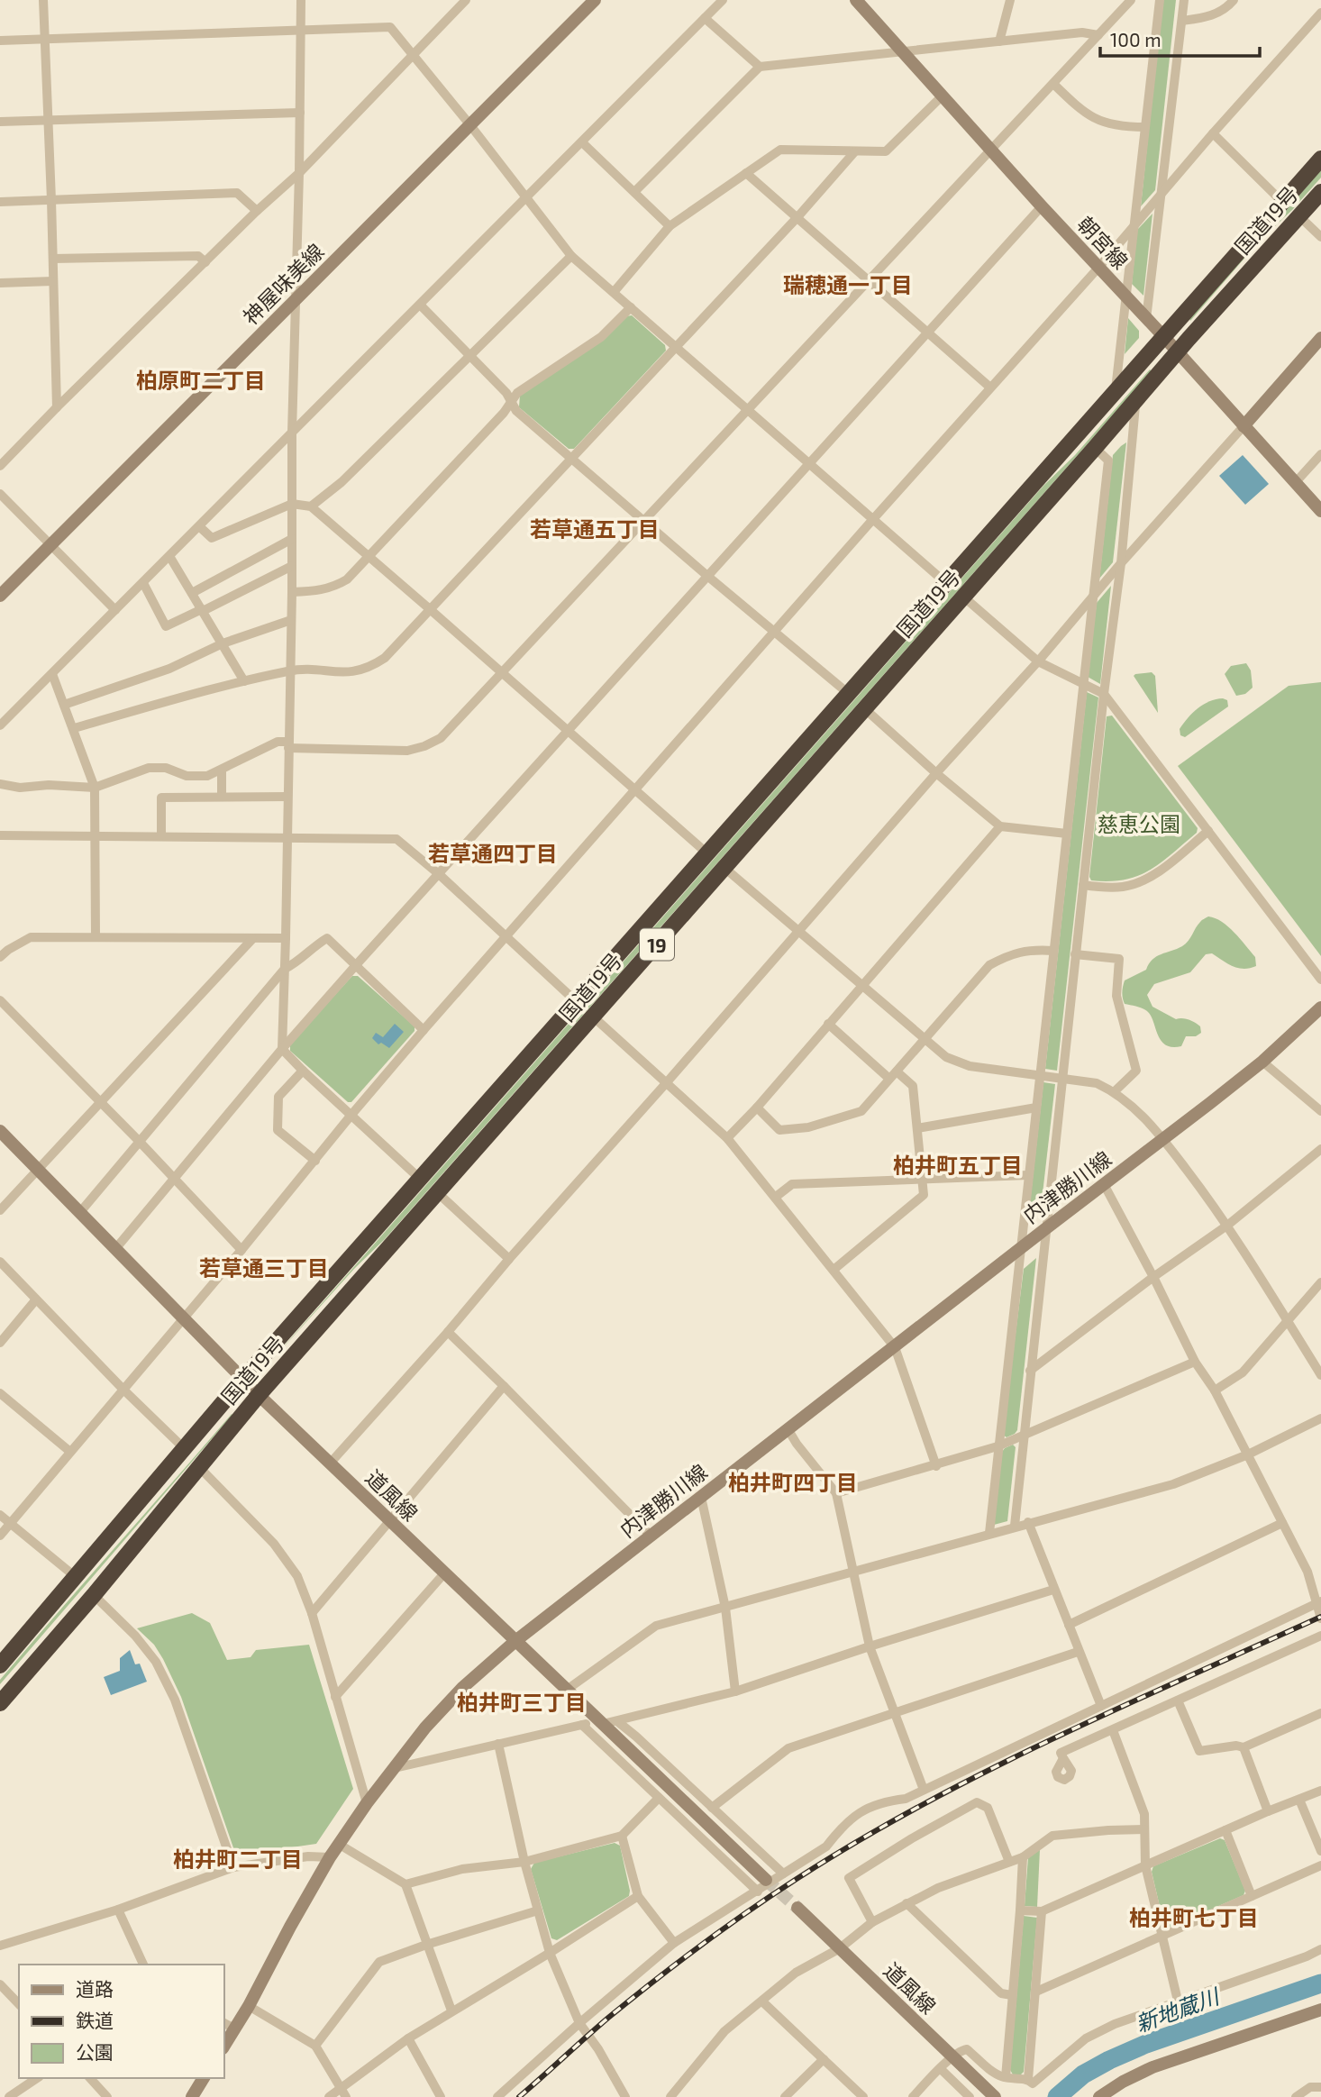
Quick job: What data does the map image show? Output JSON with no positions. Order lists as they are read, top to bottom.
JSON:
{
  "streets": {
    "highway": ["国道19号", "19"],
    "main road": [
      "朝宮線",
      "神屋味美線",
      "内津勝川線",
      "道風線"
    ]
  },
  "crossings": [
    ["国道19号", "朝宮線"],
    ["国道19号", "道風線"],
    ["内津勝川線", "道風線"]
  ],
  "districts": [
    "瑞穂通一丁目",
    "柏原町二丁目",
    "若草通五丁目",
    "若草通四丁目",
    "柏井町五丁目",
    "若草通三丁目",
    "柏井町四丁目",
    "柏井町三丁目",
    "柏井町二丁目",
    "柏井町七丁目"
  ],
  "water": ["新地蔵川"],
  "parks": ["慈恵公園"],
  "legend": ["道路", "鉄道", "公園"],
  "scale_bar": "100 m"
}
